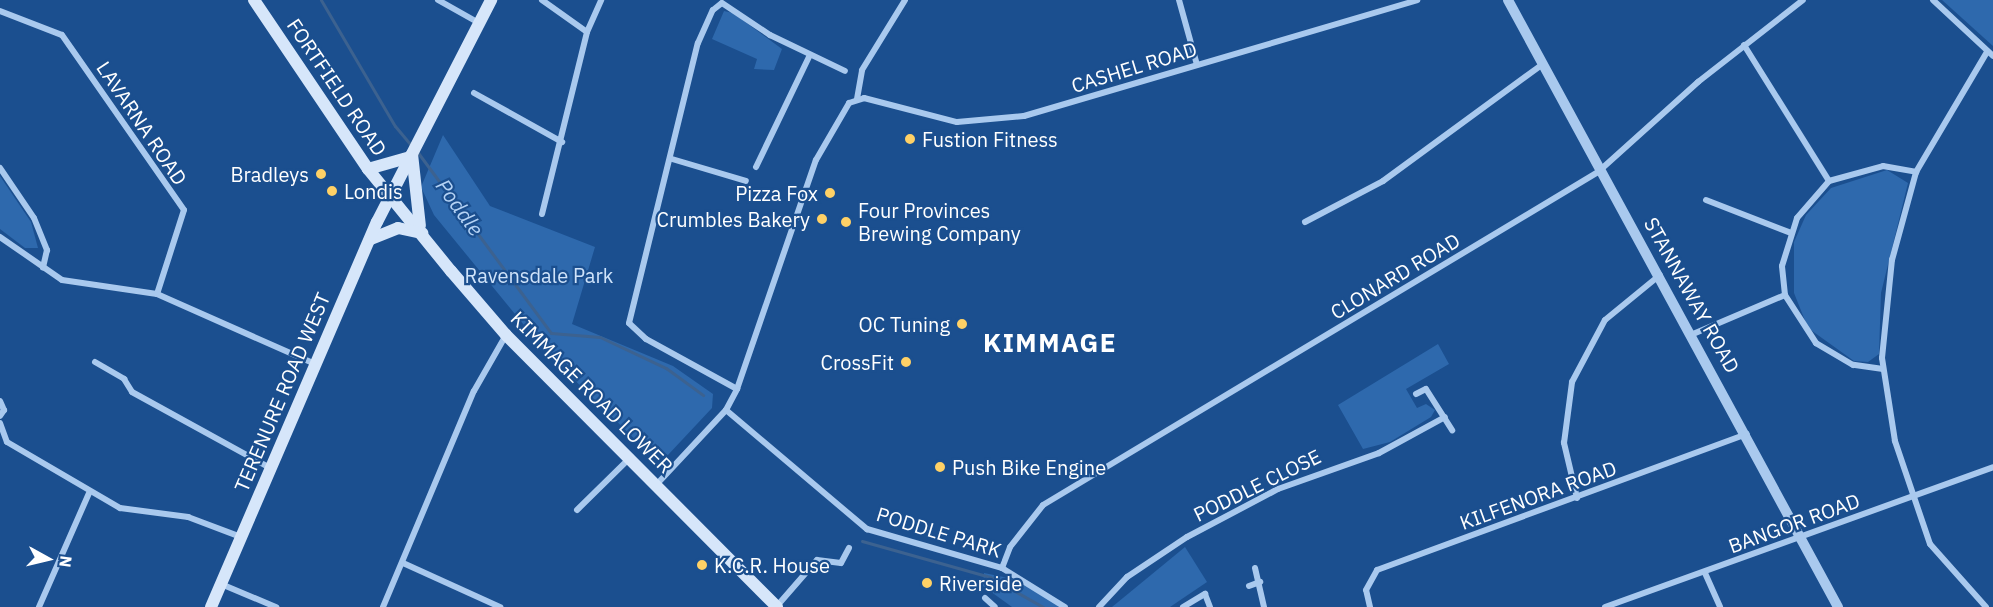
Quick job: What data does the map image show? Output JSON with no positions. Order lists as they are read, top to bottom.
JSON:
{
  "streets": {
    "main road": ["FORTFIELD ROAD", "TERENURE ROAD WEST", "KIMMAGE ROAD LOWER"],
    "street": [
      "CASHEL ROAD",
      "LAVARNA ROAD",
      "CLONARD ROAD",
      "STANNAWAY ROAD",
      "PODDLE CLOSE",
      "KILFENORA ROAD",
      "BANGOR ROAD",
      "PODDLE PARK"
    ]
  },
  "crossings": [
    ["FORTFIELD ROAD", "TERENURE ROAD WEST"],
    ["FORTFIELD ROAD", "KIMMAGE ROAD LOWER"],
    ["CLONARD ROAD", "STANNAWAY ROAD"],
    ["CLONARD ROAD", "PODDLE PARK"],
    ["STANNAWAY ROAD", "KILFENORA ROAD"],
    ["STANNAWAY ROAD", "BANGOR ROAD"],
    ["TERENURE ROAD WEST", "KIMMAGE ROAD LOWER"]
  ],
  "districts": ["KIMMAGE"],
  "water": ["Poddle"],
  "parks": ["Ravensdale Park"],
  "places": [
    "Fustion Fitness",
    "Bradleys",
    "Londis",
    "Pizza Fox",
    "Crumbles Bakery",
    "Four Provinces Brewing Company",
    "OC Tuning",
    "CrossFit",
    "Push Bike Engine",
    "K.C.R. House",
    "Riverside"
  ],
  "north": "right"
}
